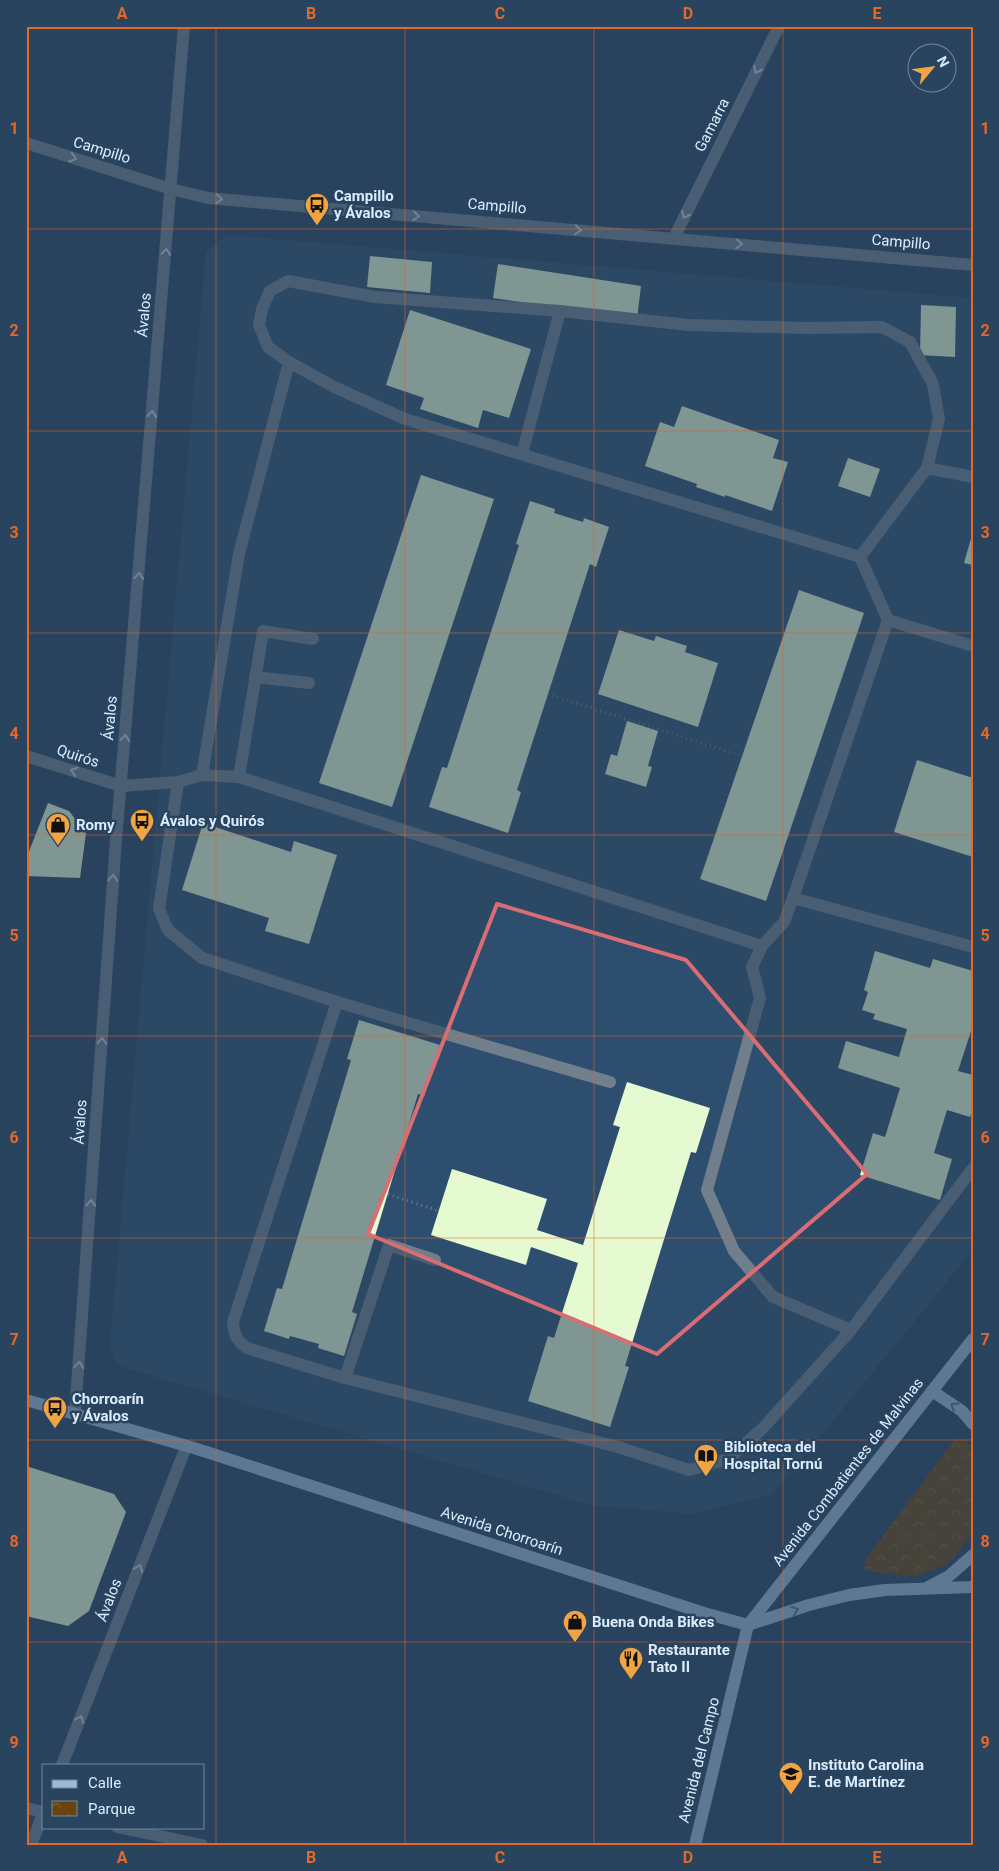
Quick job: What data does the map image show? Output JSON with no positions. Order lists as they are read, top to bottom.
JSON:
{
  "streets": {
    "main road": ["Avenida Combatientes de Malvinas", "Avenida Chorroarín", "Avenida del Campo"],
    "street": [
      "Gamarra",
      "Campillo",
      "Ávalos",
      "Quirós"
    ]
  },
  "crossings": [
    ["Gamarra", "Campillo"],
    ["Campillo", "Ávalos"],
    ["Ávalos", "Quirós"],
    ["Ávalos", "Avenida Chorroarín"],
    ["Avenida Combatientes de Malvinas", "Avenida Chorroarín"],
    ["Avenida Combatientes de Malvinas", "Avenida del Campo"],
    ["Avenida Chorroarín", "Avenida del Campo"]
  ],
  "one_way": [
    "Gamarra",
    "Campillo",
    "Ávalos",
    "Quirós"
  ],
  "places": {
    "bus stop": ["Campillo y Ávalos", "Ávalos y Quirós", "Chorroarín y Ávalos"],
    "shop": ["Romy", "Buena Onda Bikes"],
    "library": ["Biblioteca del Hospital Tornú"],
    "restaurant": ["Restaurante Tato II"],
    "school or university": ["Instituto Carolina E. de Martínez"]
  },
  "legend": ["Calle", "Parque"],
  "north": "top right",
  "grid": {
    "columns": [
      "A",
      "B",
      "C",
      "D",
      "E"
    ],
    "rows": [
      "1",
      "2",
      "3",
      "4",
      "5",
      "6",
      "7",
      "8",
      "9"
    ]
  }
}
